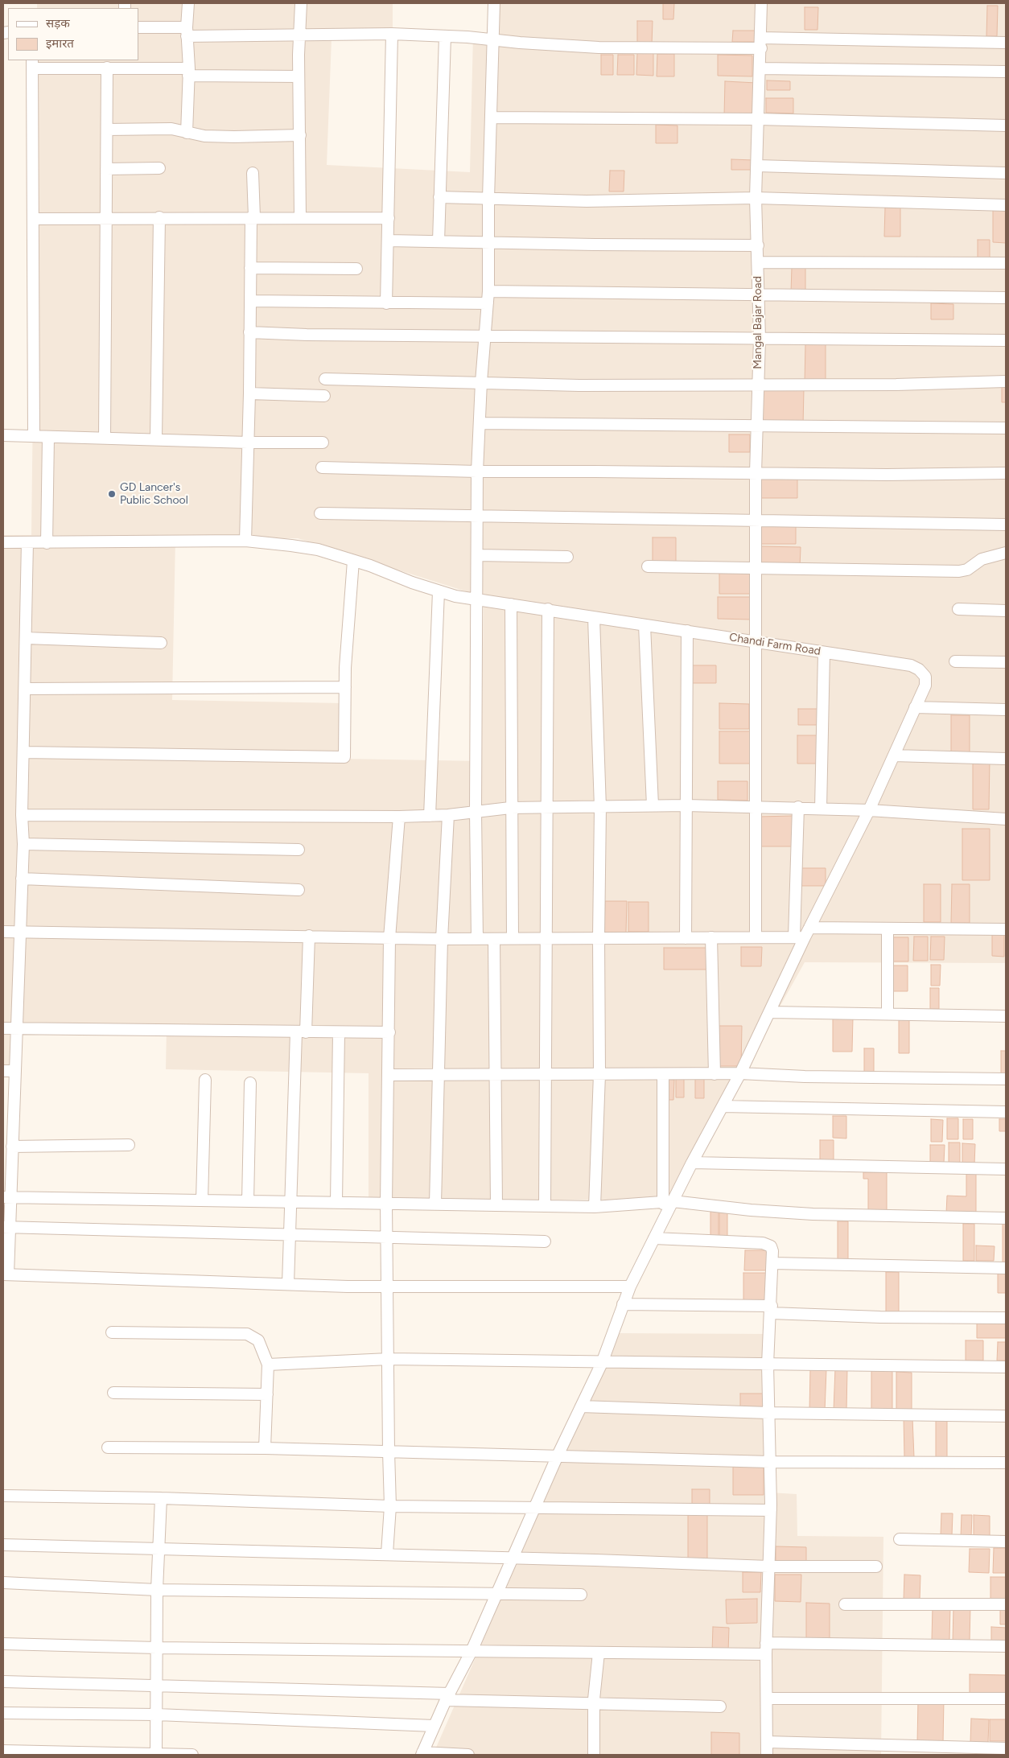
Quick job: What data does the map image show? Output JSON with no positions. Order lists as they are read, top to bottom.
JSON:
{
  "streets": {
    "street": ["Mangal Bajar Road", "Chandi Farm Road"]
  },
  "crossings": [
    ["Mangal Bajar Road", "Chandi Farm Road"]
  ],
  "places": ["GD Lancer's Public School"],
  "legend": ["सड़क", "इमारत"]
}
